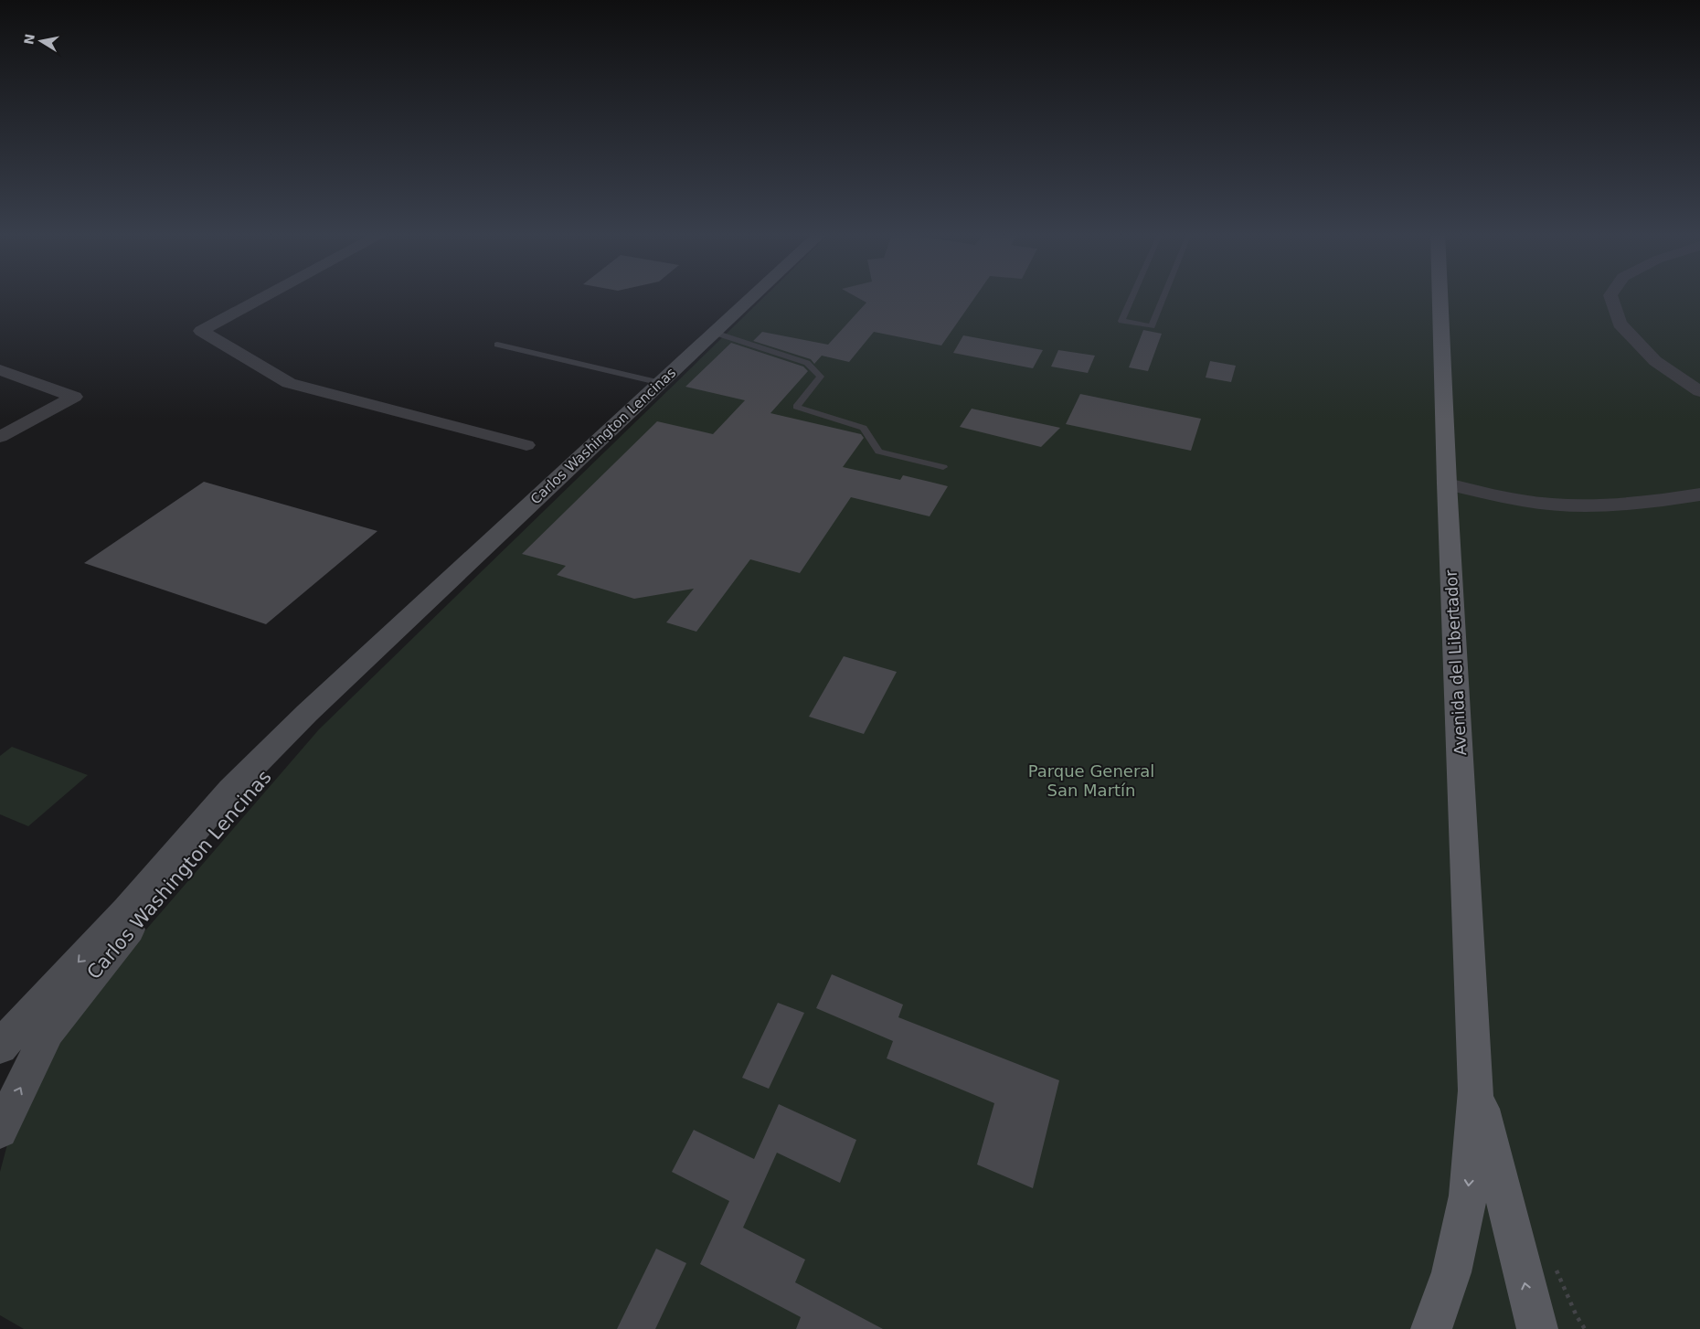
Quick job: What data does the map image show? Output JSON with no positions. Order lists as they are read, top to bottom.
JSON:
{
  "streets": {
    "main road": ["Carlos Washington Lencinas", "Avenida del Libertador"]
  },
  "parks": ["Parque General San Martín"],
  "north": "left"
}
